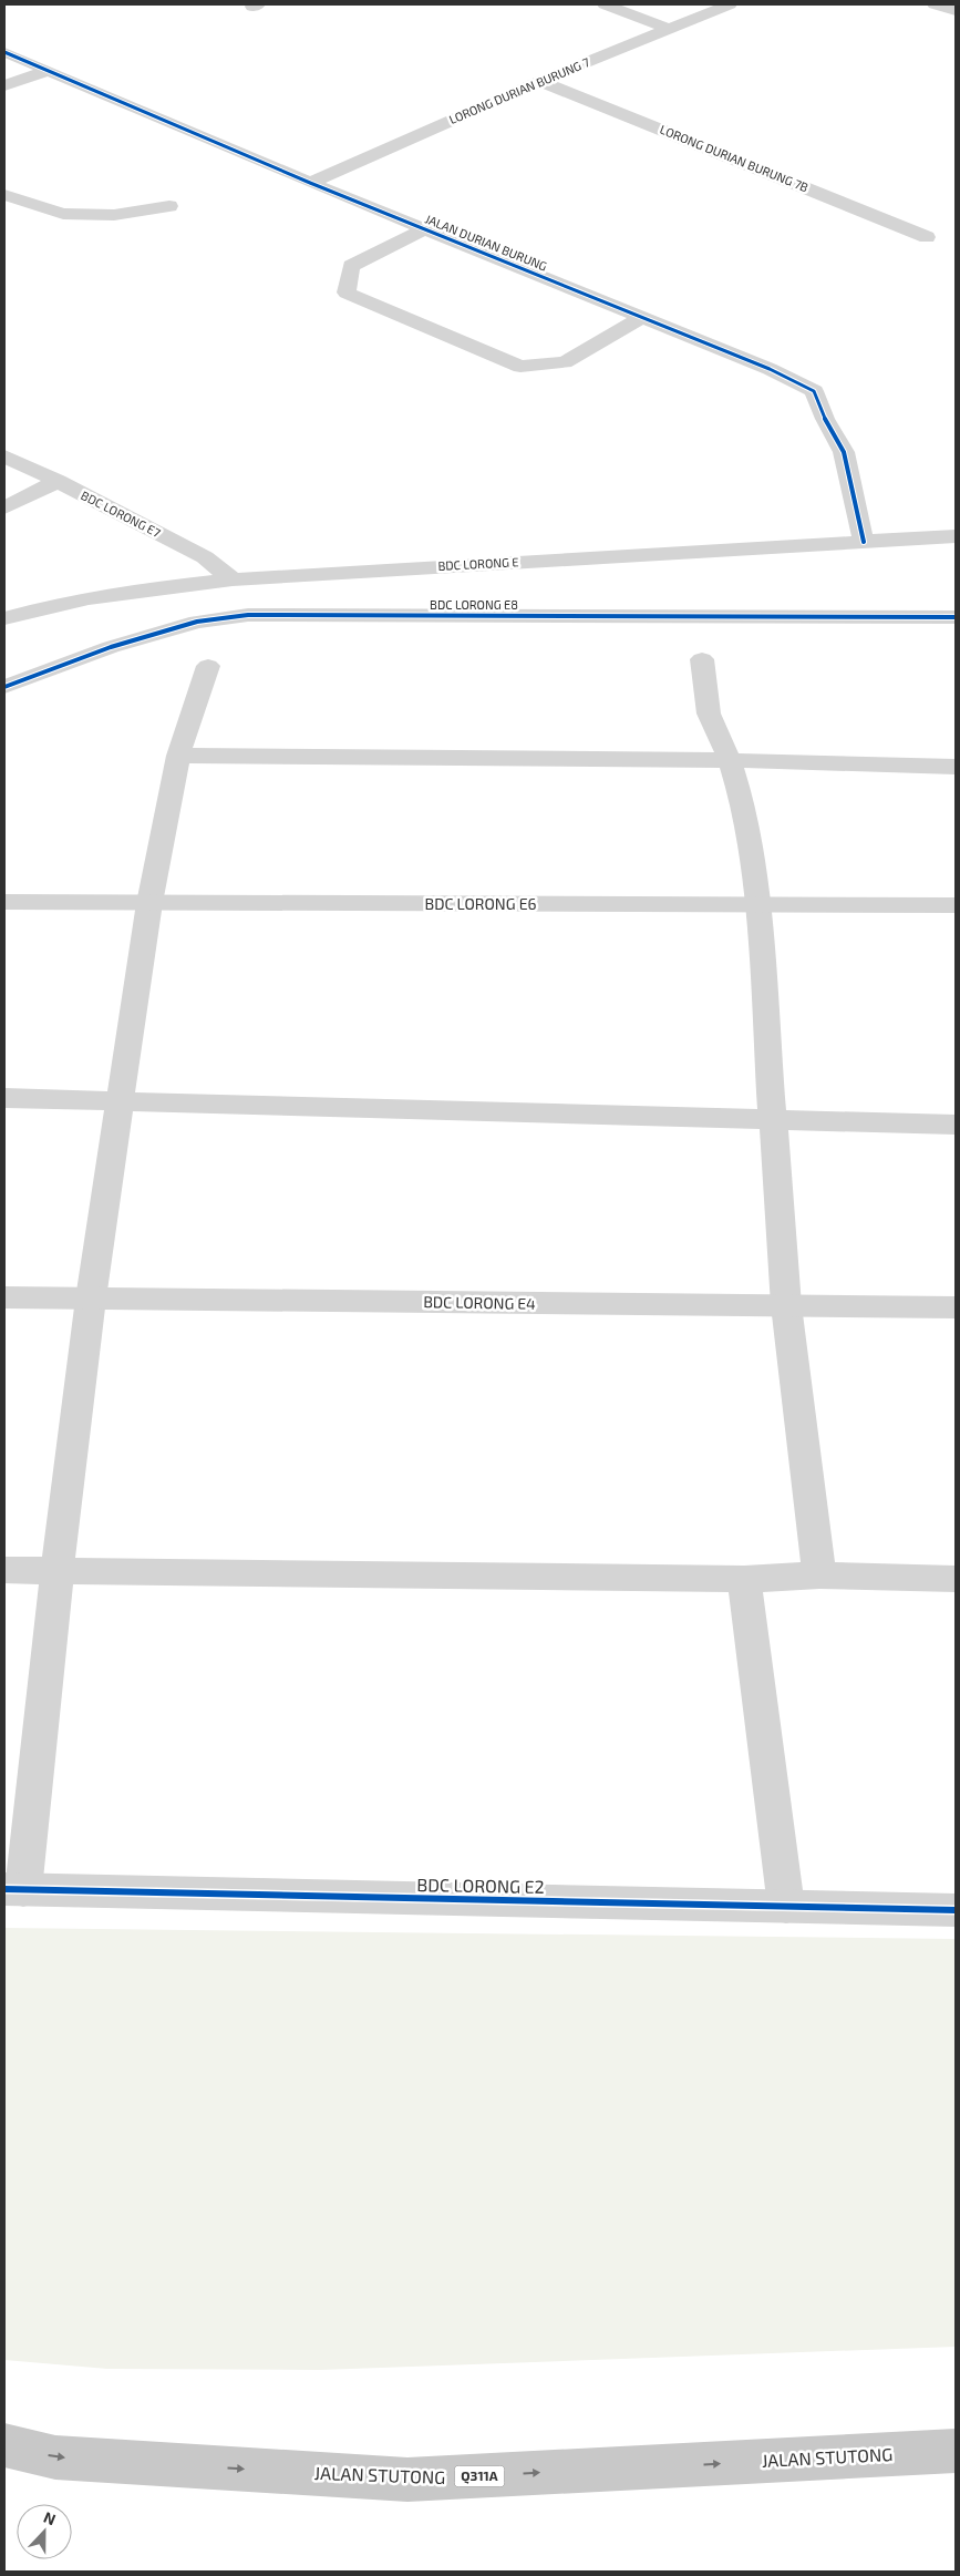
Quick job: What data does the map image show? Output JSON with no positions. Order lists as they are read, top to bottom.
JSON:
{
  "streets": {
    "main road": ["JALAN STUTONG", "Q311A"],
    "street": [
      "LORONG DURIAN BURUNG 7",
      "LORONG DURIAN BURUNG 7B",
      "JALAN DURIAN BURUNG",
      "BDC LORONG E7",
      "BDC LORONG E",
      "BDC LORONG E8",
      "BDC LORONG E6",
      "BDC LORONG E4",
      "BDC LORONG E2"
    ]
  },
  "crossings": [
    ["LORONG DURIAN BURUNG 7", "LORONG DURIAN BURUNG 7B"],
    ["LORONG DURIAN BURUNG 7", "JALAN DURIAN BURUNG"],
    ["JALAN DURIAN BURUNG", "BDC LORONG E"],
    ["BDC LORONG E7", "BDC LORONG E"]
  ],
  "one_way": ["JALAN STUTONG"],
  "north": "top"
}
